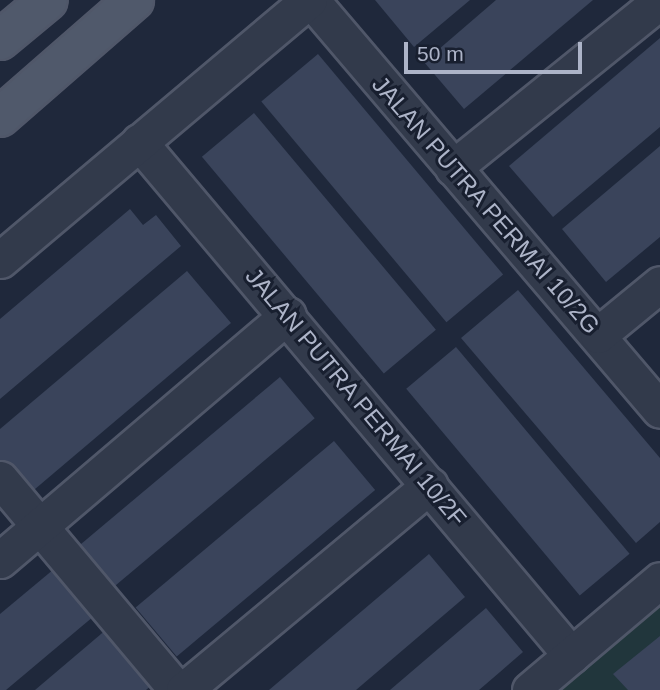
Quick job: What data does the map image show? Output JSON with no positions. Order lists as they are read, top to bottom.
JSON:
{
  "streets": {
    "street": ["JALAN PUTRA PERMAI 10/2G", "JALAN PUTRA PERMAI 10/2F"]
  },
  "scale_bar": "50 m"
}
